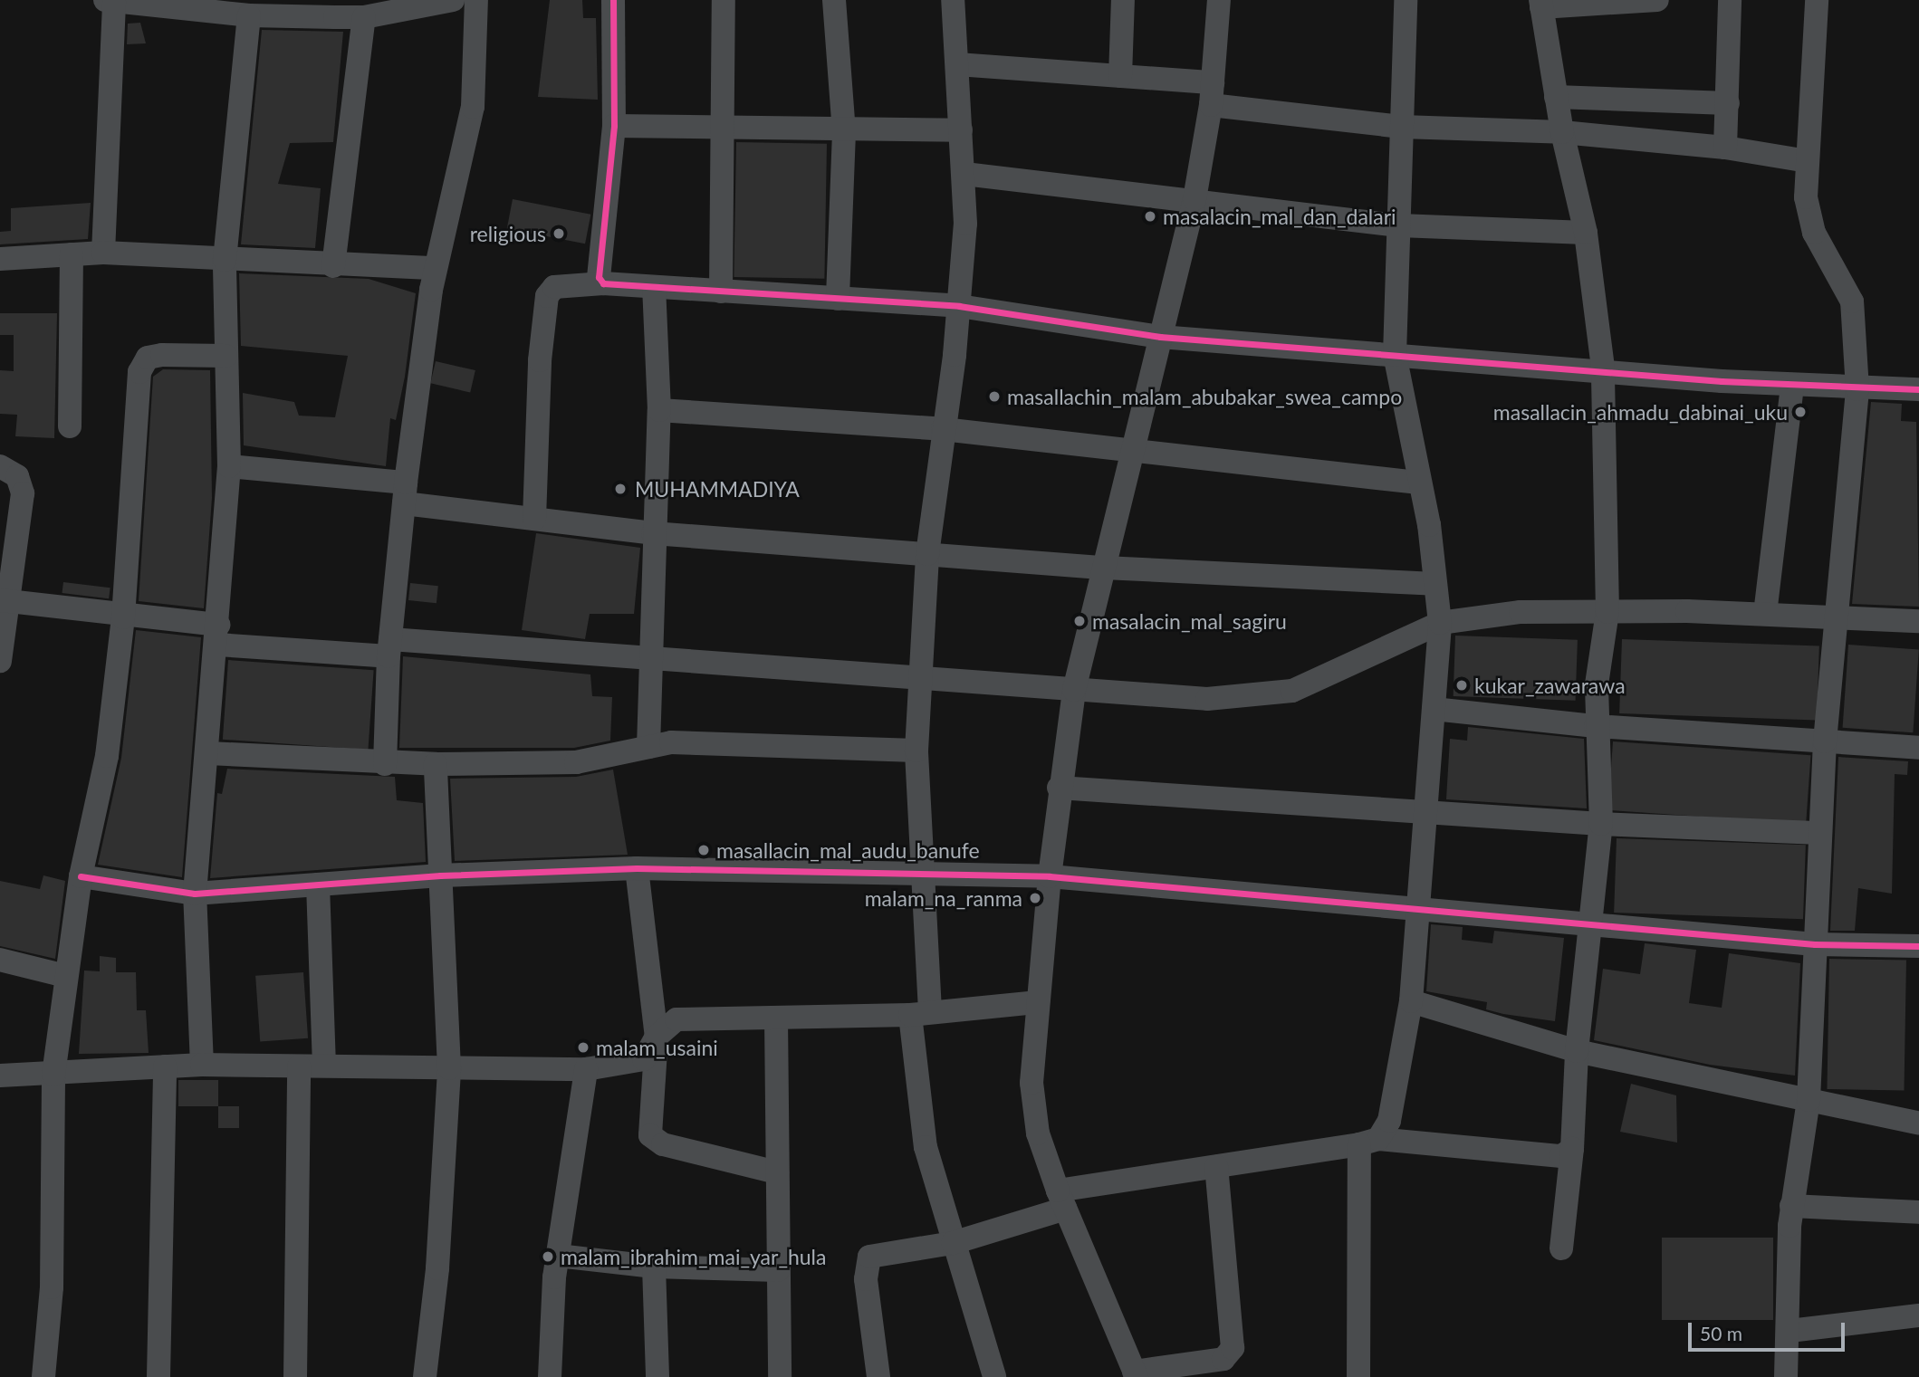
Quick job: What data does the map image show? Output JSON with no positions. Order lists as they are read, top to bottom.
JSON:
{
  "places": [
    "masalacin_mal_dan_dalari",
    "religious",
    "masallachin_malam_abubakar_swea_campo",
    "masallacin_ahmadu_dabinai_uku",
    "MUHAMMADIYA",
    "masalacin_mal_sagiru",
    "kukar_zawarawa",
    "masallacin_mal_audu_banufe",
    "malam_na_ranma",
    "malam_usaini",
    "malam_ibrahim_mai_yar_hula"
  ],
  "scale_bar": "50 m"
}
